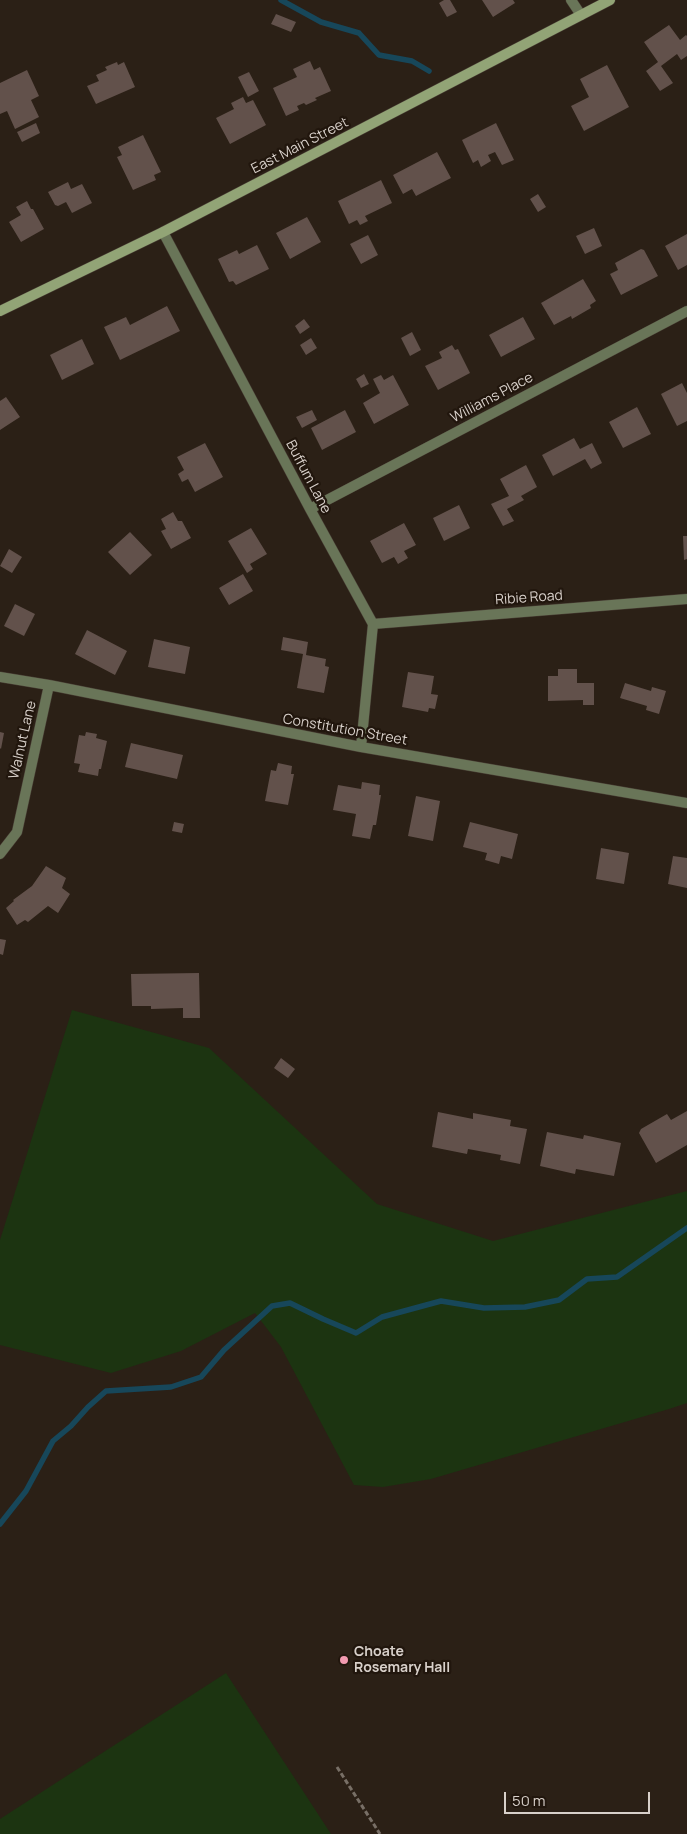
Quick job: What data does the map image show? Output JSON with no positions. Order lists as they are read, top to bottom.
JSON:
{
  "streets": {
    "main road": ["East Main Street"],
    "street": [
      "Williams Place",
      "Buffum Lane",
      "Ribie Road",
      "Constitution Street",
      "Walnut Lane"
    ]
  },
  "crossings": [
    ["East Main Street", "Buffum Lane"],
    ["Williams Place", "Buffum Lane"],
    ["Buffum Lane", "Ribie Road"],
    ["Constitution Street", "Walnut Lane"]
  ],
  "places": ["Choate Rosemary Hall"],
  "scale_bar": "50 m"
}
